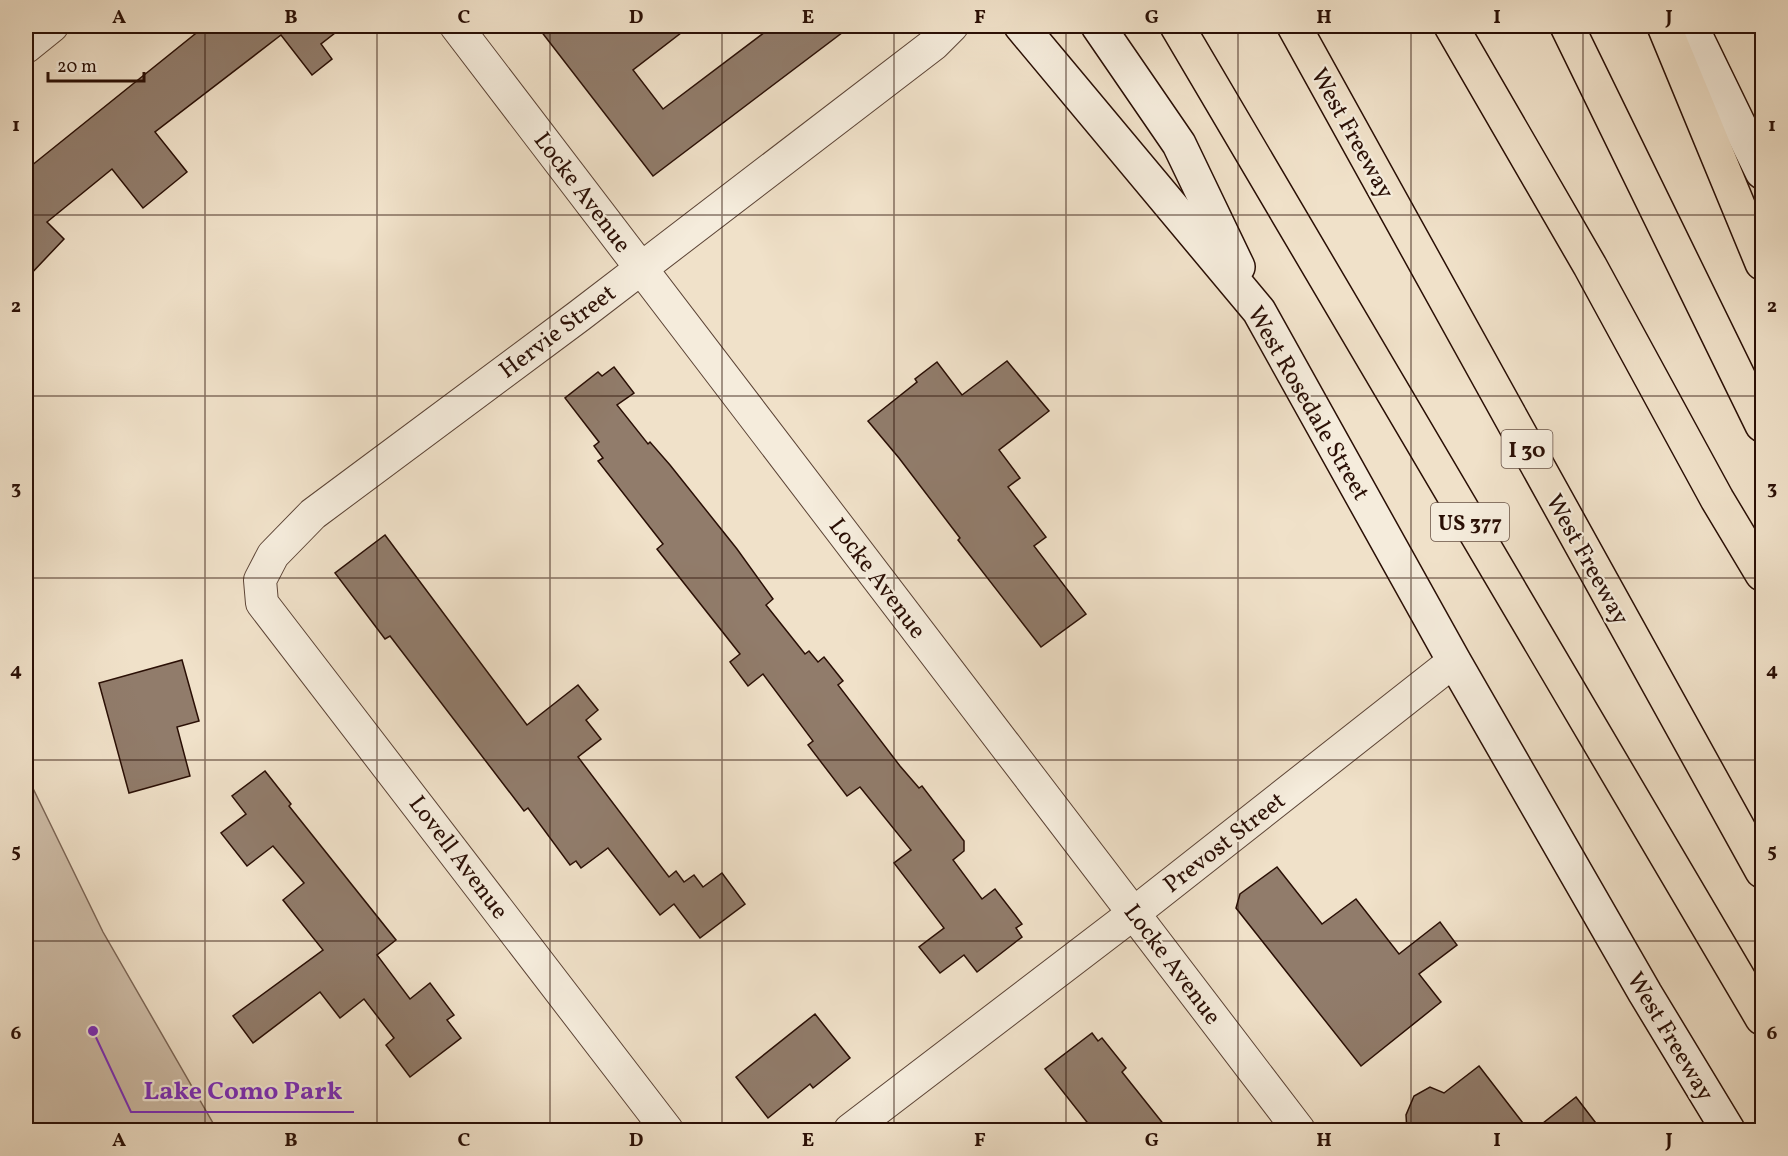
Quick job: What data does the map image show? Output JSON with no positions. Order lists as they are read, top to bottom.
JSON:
{
  "streets": {
    "highway": ["West Freeway", "I 30", "US 377"],
    "main road": ["West Rosedale Street"],
    "street": [
      "Locke Avenue",
      "Hervie Street",
      "Prevost Street",
      "Lovell Avenue"
    ]
  },
  "crossings": [
    ["West Freeway", "West Rosedale Street"],
    ["West Freeway", "Prevost Street"],
    ["Locke Avenue", "Hervie Street"],
    ["Locke Avenue", "Prevost Street"],
    ["Hervie Street", "Lovell Avenue"],
    ["West Rosedale Street", "Prevost Street"]
  ],
  "places": ["Lake Como Park"],
  "scale_bar": "20 m",
  "grid": {
    "columns": [
      "A",
      "B",
      "C",
      "D",
      "E",
      "F",
      "G",
      "H",
      "I",
      "J"
    ],
    "rows": [
      "1",
      "2",
      "3",
      "4",
      "5",
      "6"
    ]
  }
}
